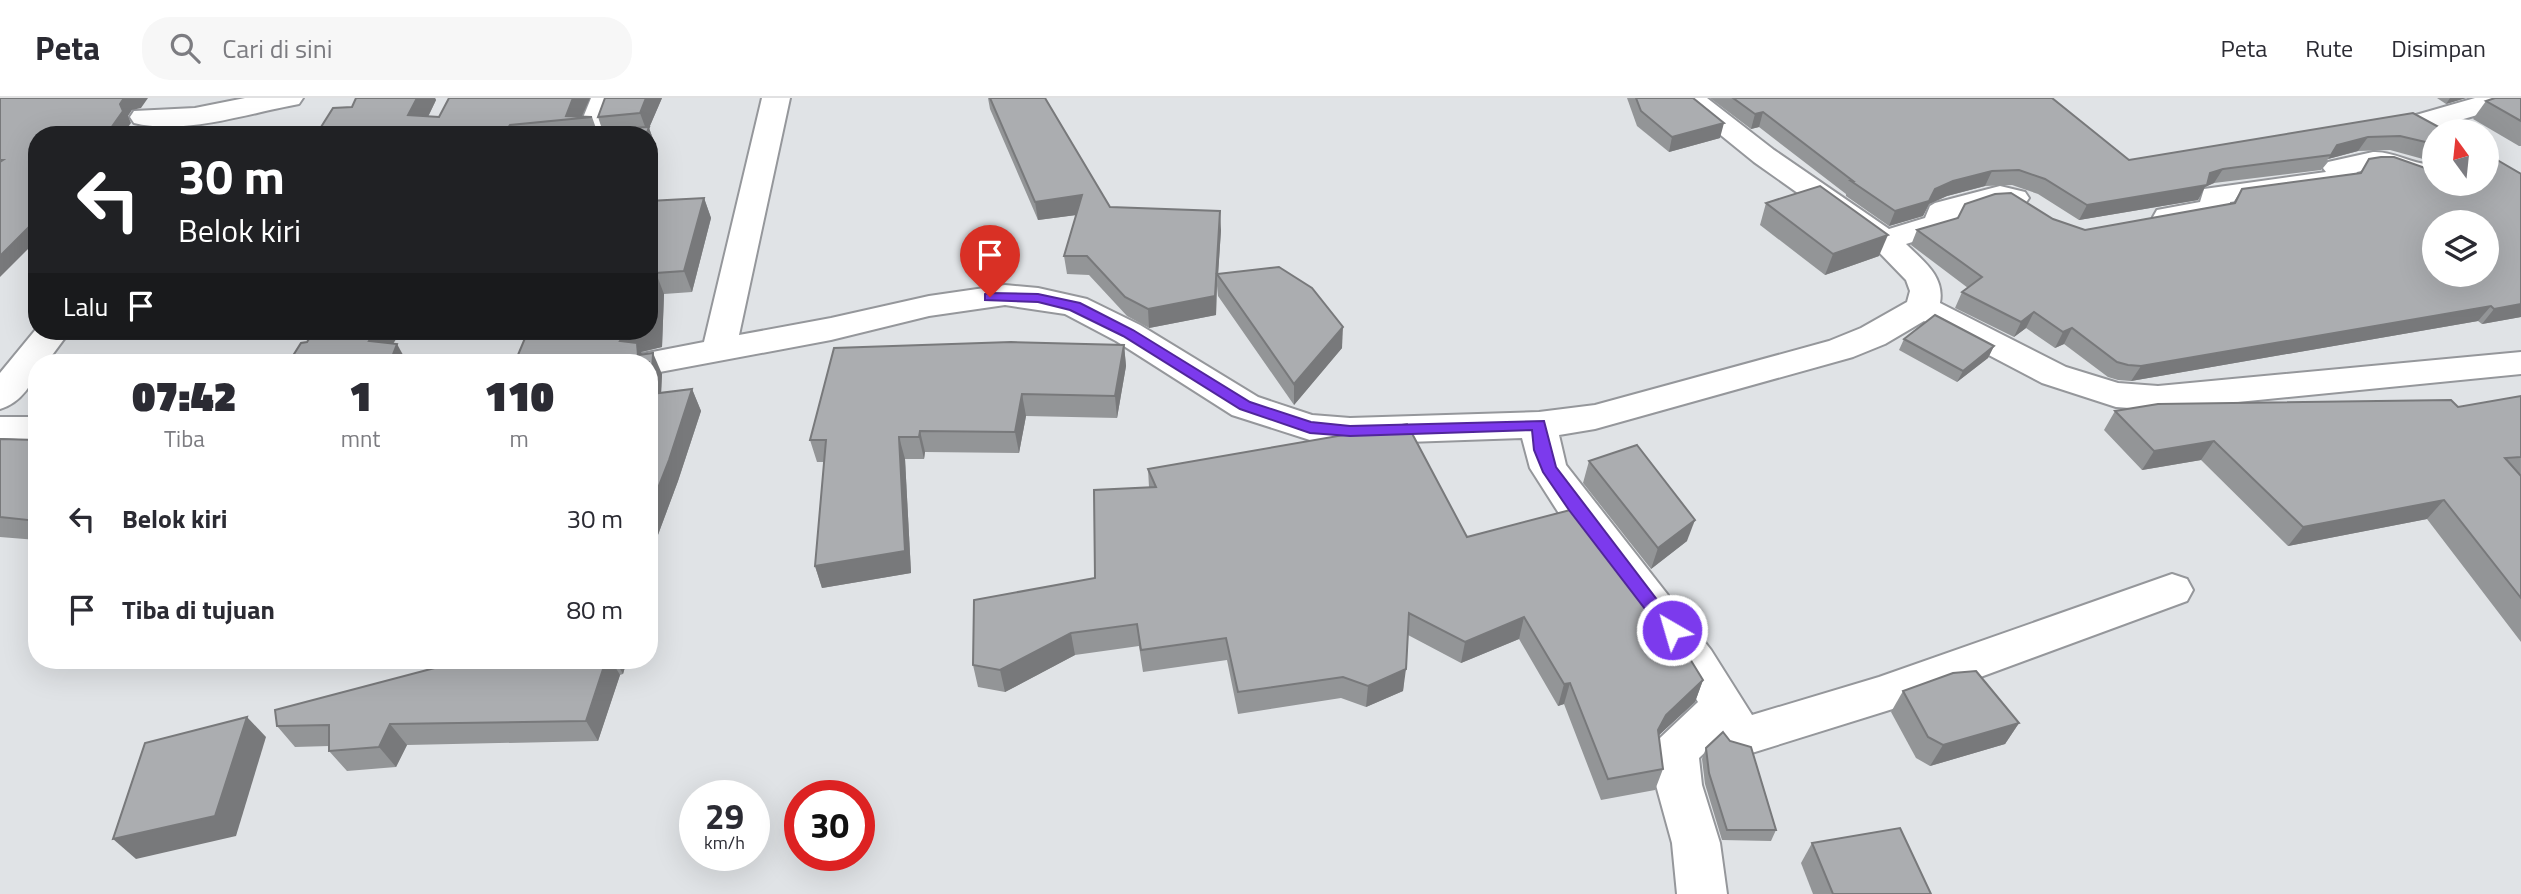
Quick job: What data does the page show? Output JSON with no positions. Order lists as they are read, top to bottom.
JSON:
{
  "north": "top",
  "page": {
    "header": "Peta",
    "search": "Cari di sini",
    "nav": ["Peta", "Rute", "Disimpan"],
    "turn": ["30 m", "Belok kiri"],
    "then": "Lalu",
    "eta": [
      "07:42",
      "Tiba",
      "1",
      "mnt",
      "110",
      "m"
    ],
    "list": [
      {
        "name": "Belok kiri",
        "value": "30 m"
      },
      {
        "name": "Tiba di tujuan",
        "value": "80 m"
      }
    ],
    "speed": "29 km/h",
    "limit": "30"
  }
}
